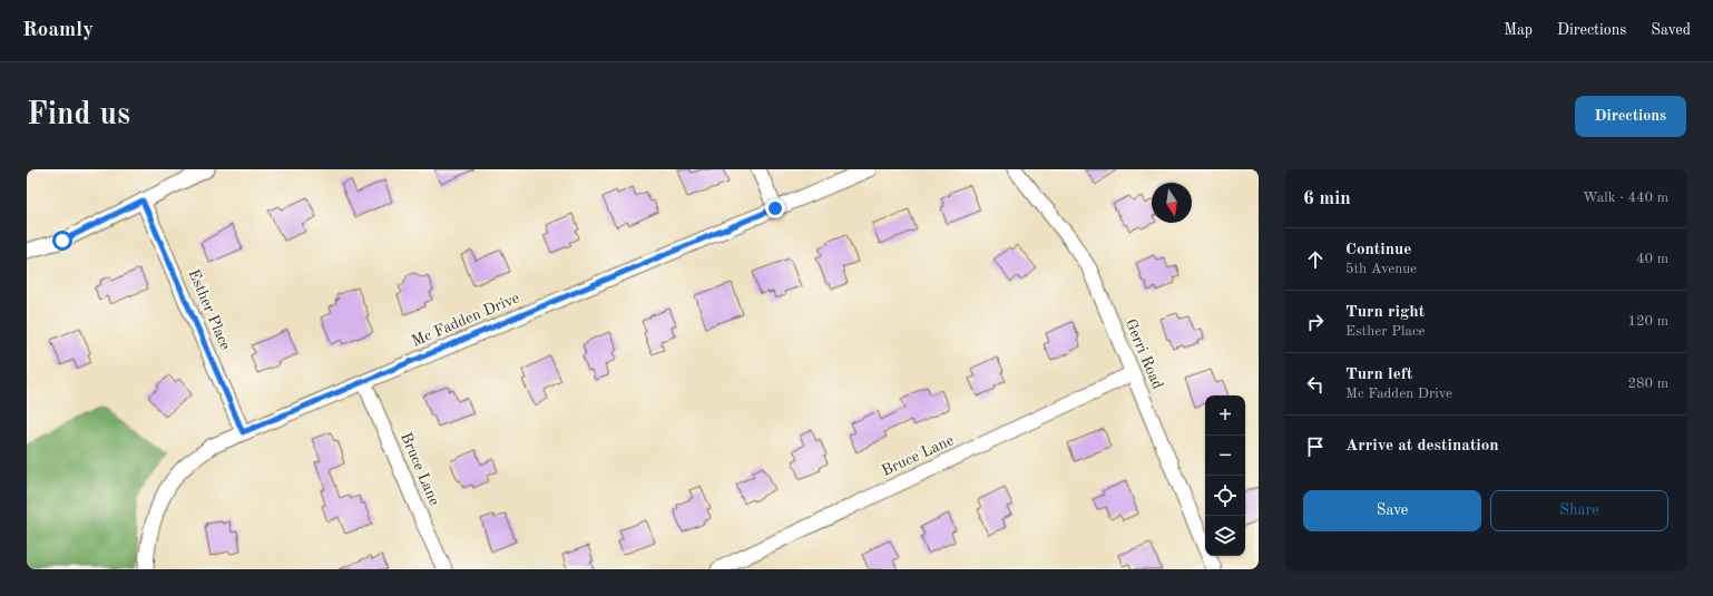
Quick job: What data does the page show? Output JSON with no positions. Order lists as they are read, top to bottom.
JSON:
{
  "streets": {
    "street": [
      "Esther Place",
      "Mc Fadden Drive",
      "Gerri Road",
      "Bruce Lane"
    ]
  },
  "crossings": [
    ["Esther Place", "Mc Fadden Drive"],
    ["Mc Fadden Drive", "Bruce Lane"],
    ["Gerri Road", "Bruce Lane"]
  ],
  "north": "bottom",
  "page": {
    "header": "Roamly",
    "nav": ["Map", "Directions", "Saved"],
    "buttons": [
      "Directions",
      ["Save", "Share"]
    ],
    "title": "Find us",
    "heading": ["6 min", "Walk · 440 m"],
    "list": [
      ["Continue", "5th Avenue", "40 m"],
      ["Turn right", "Esther Place", "120 m"],
      ["Turn left", "Mc Fadden Drive", "280 m"],
      "Arrive at destination"
    ],
    "map_buttons": ["+", "−"]
  }
}
